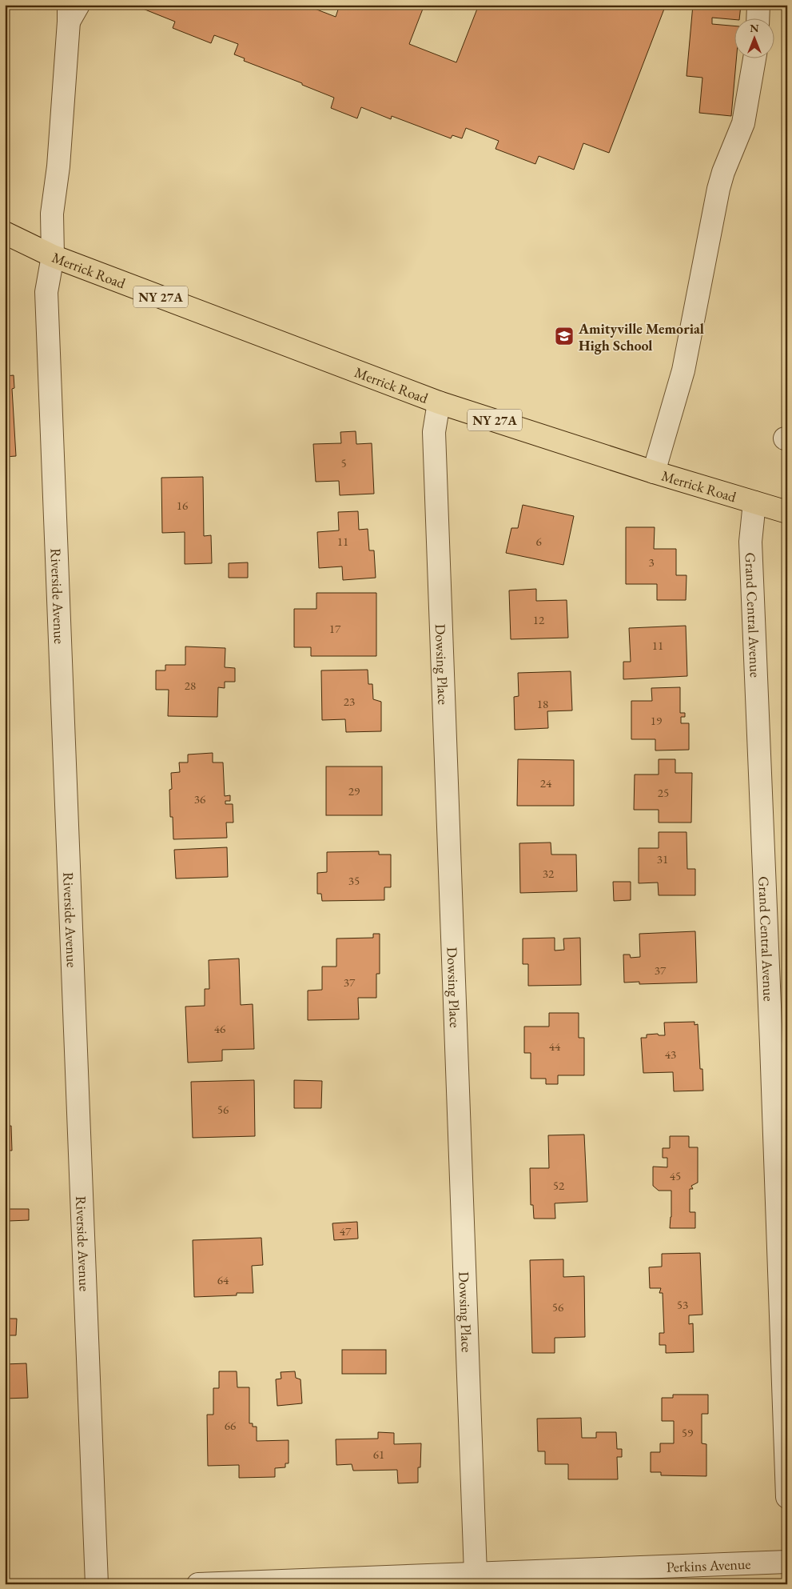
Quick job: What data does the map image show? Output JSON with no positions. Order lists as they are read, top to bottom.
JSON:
{
  "streets": {
    "main road": ["Merrick Road", "NY 27A"],
    "street": [
      "Riverside Avenue",
      "Grand Central Avenue",
      "Dowsing Place",
      "Perkins Avenue"
    ]
  },
  "crossings": [
    ["Merrick Road", "Riverside Avenue"],
    ["Merrick Road", "Grand Central Avenue"],
    ["Merrick Road", "Dowsing Place"],
    ["Dowsing Place", "Perkins Avenue"]
  ],
  "places": {
    "school or university": ["Amityville Memorial High School"]
  },
  "house_numbers": [
    "5",
    "16",
    "11",
    "6",
    "3",
    "12",
    "17",
    "11",
    "28",
    "23",
    "18",
    "19",
    "24",
    "29",
    "25",
    "36",
    "31",
    "32",
    "35",
    "37",
    "37",
    "46",
    "44",
    "43",
    "56",
    "45",
    "52",
    "47",
    "64",
    "53",
    "56",
    "66",
    "59",
    "61"
  ],
  "north": "top"
}
